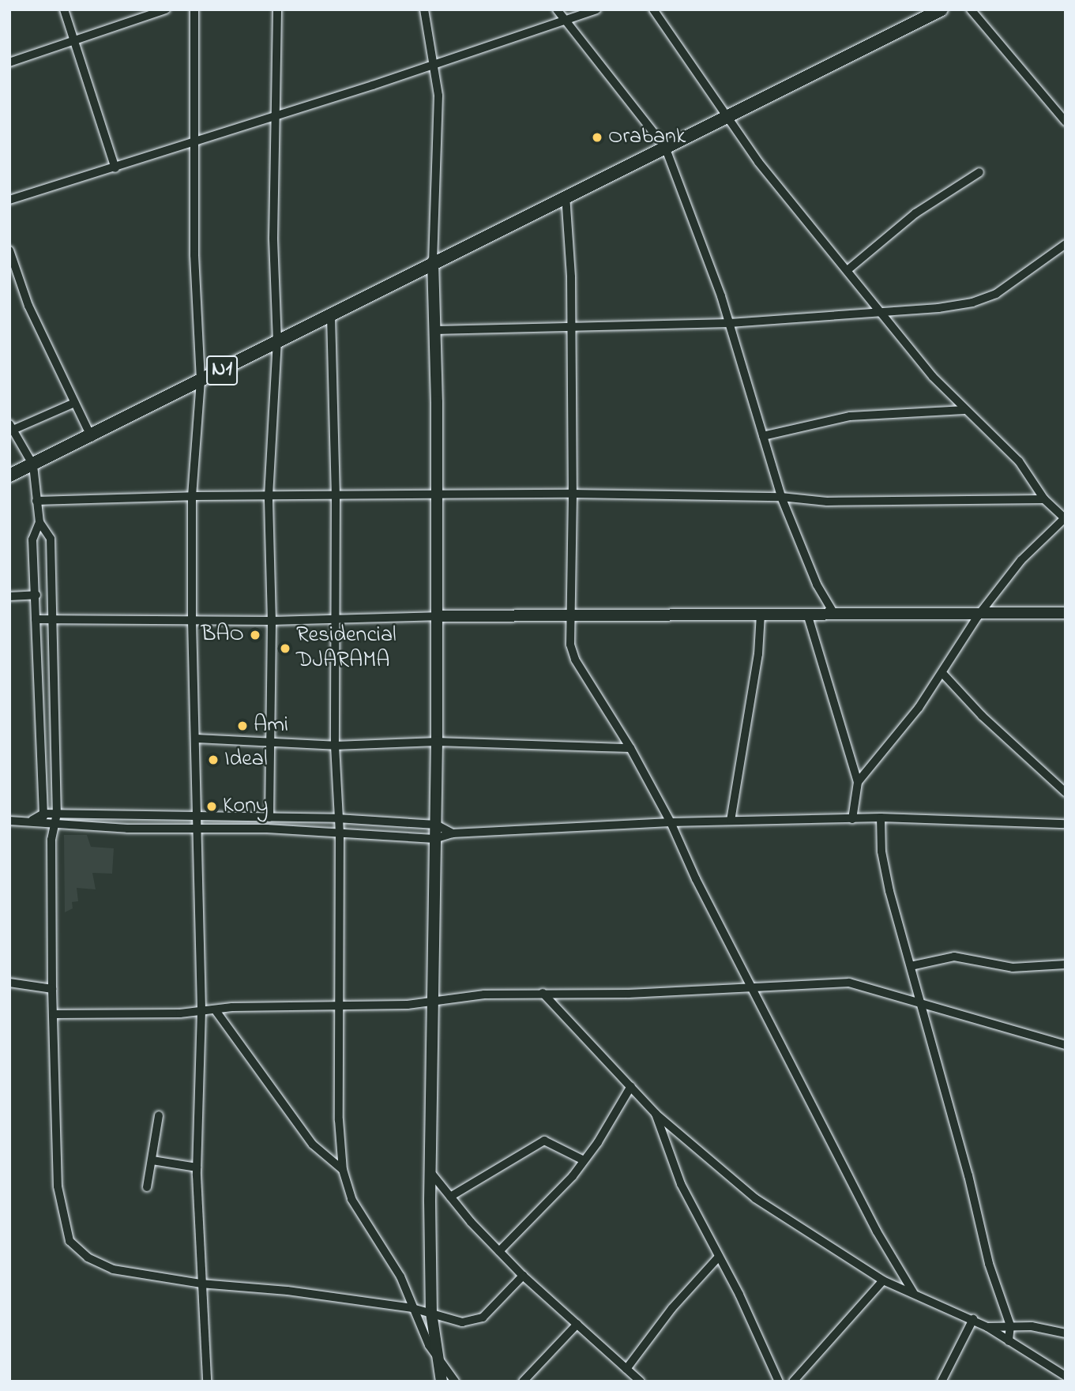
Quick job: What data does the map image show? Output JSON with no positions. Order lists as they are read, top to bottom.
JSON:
{
  "streets": {
    "main road": ["N1"]
  },
  "places": [
    "Orabank",
    "BAO",
    "Residencial DJARAMA",
    "Ami",
    "Ideal",
    "Kony"
  ]
}
